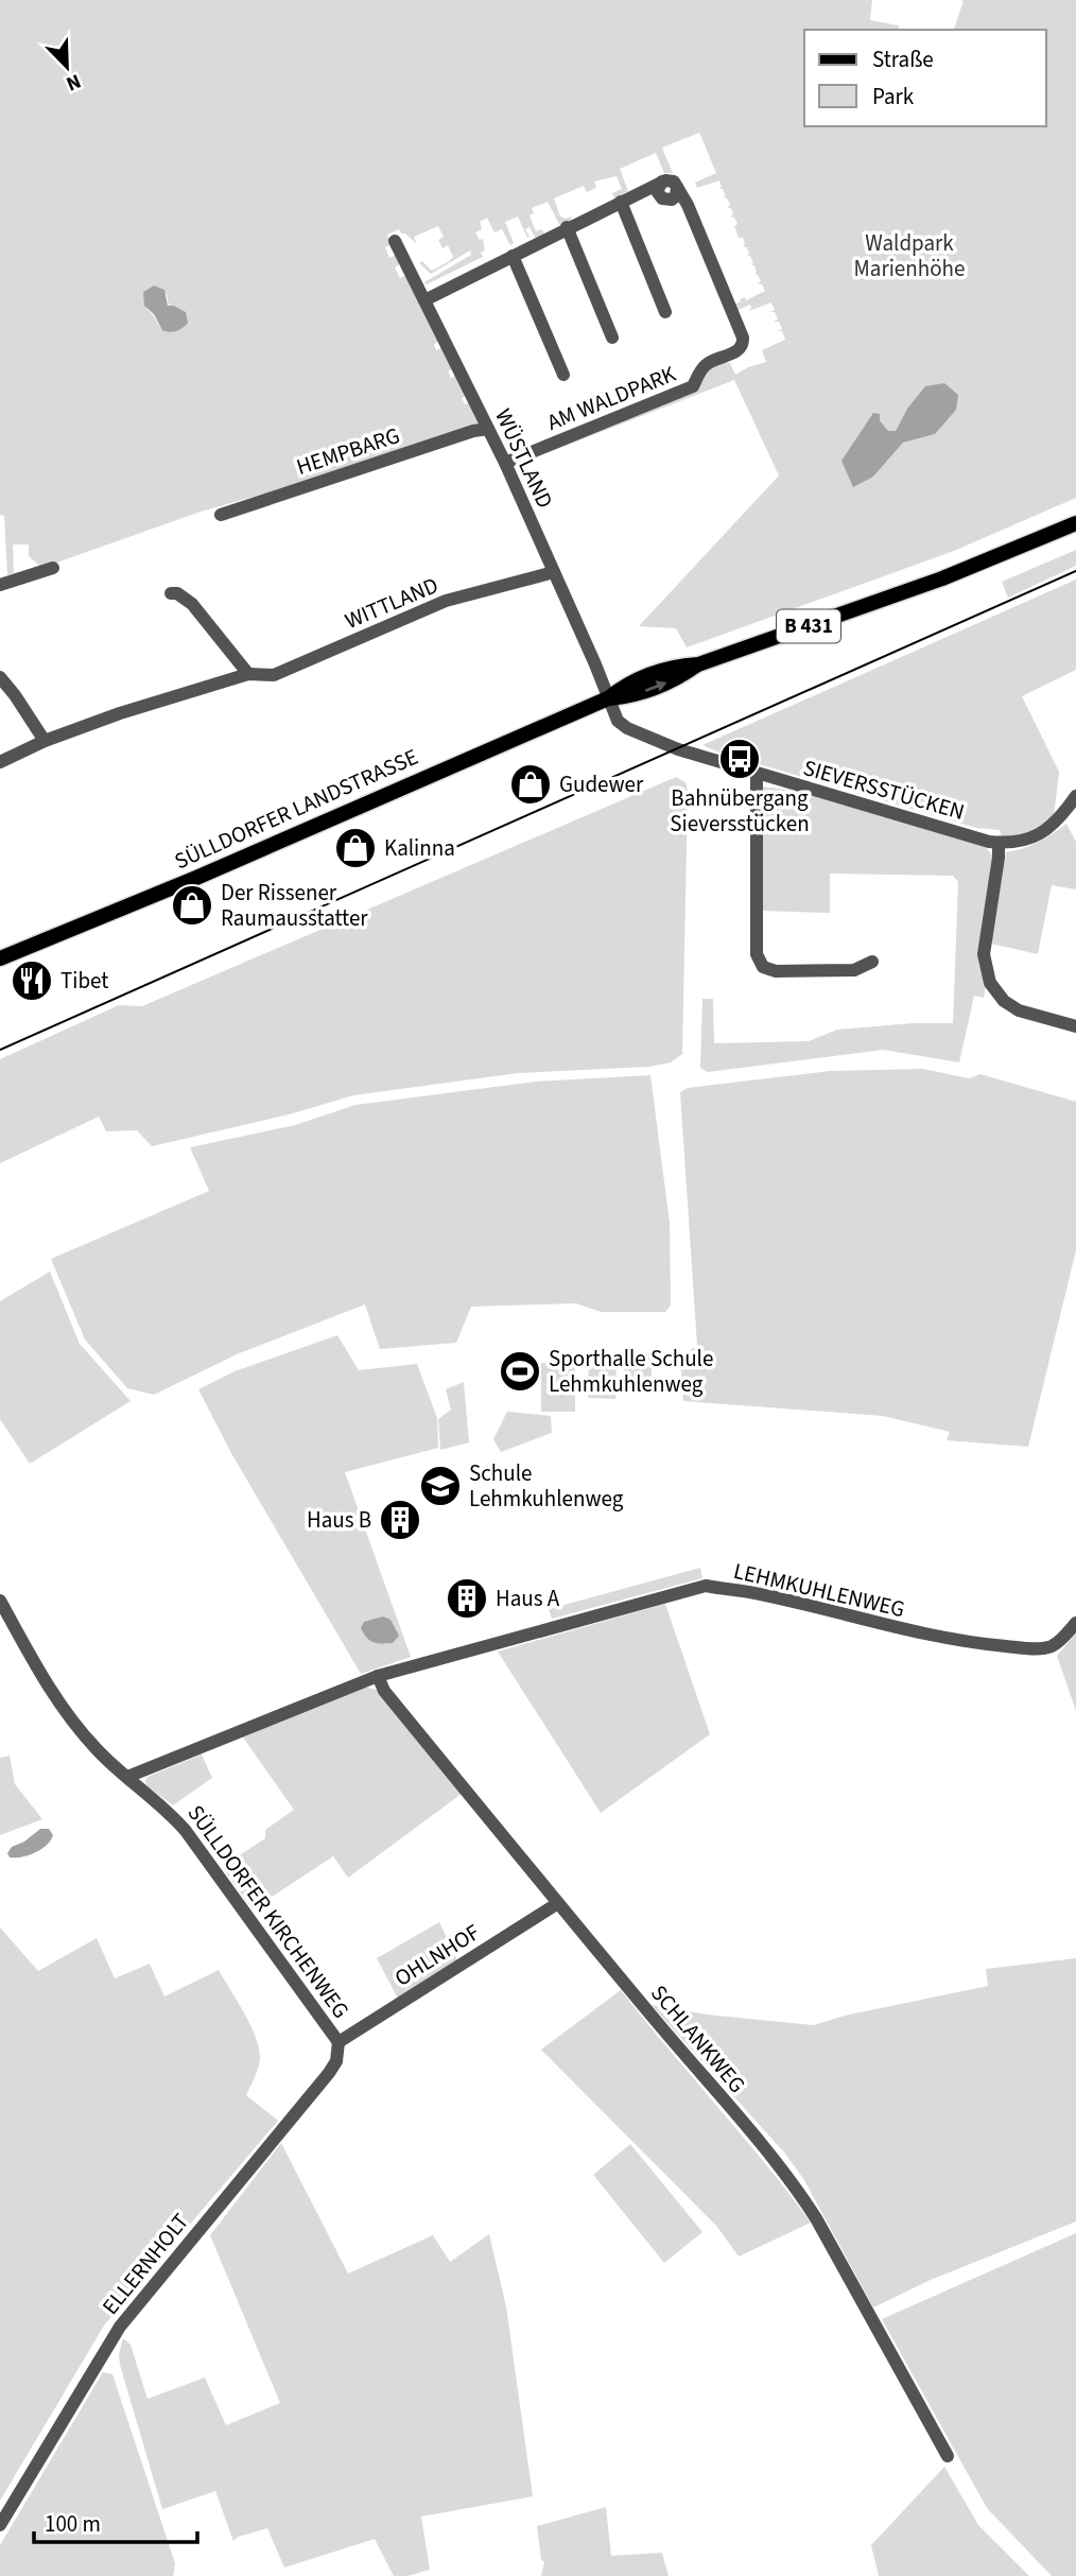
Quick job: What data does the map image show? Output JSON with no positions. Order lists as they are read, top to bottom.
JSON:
{
  "streets": {
    "main road": ["B 431", "SÜLLDORFER LANDSTRASSE"],
    "street": [
      "AM WALDPARK",
      "HEMPBARG",
      "WÜSTLAND",
      "WITTLAND",
      "SIEVERSSTÜCKEN",
      "LEHMKUHLENWEG",
      "SÜLLDORFER KIRCHENWEG",
      "OHLNHOF",
      "SCHLANKWEG",
      "ELLERNHOLT"
    ]
  },
  "crossings": [
    ["AM WALDPARK", "WÜSTLAND"],
    ["HEMPBARG", "WÜSTLAND"],
    ["WÜSTLAND", "WITTLAND"],
    ["WÜSTLAND", "SIEVERSSTÜCKEN"],
    ["WÜSTLAND", "SÜLLDORFER LANDSTRASSE"],
    ["SIEVERSSTÜCKEN", "SÜLLDORFER LANDSTRASSE"],
    ["LEHMKUHLENWEG", "SÜLLDORFER KIRCHENWEG"],
    ["LEHMKUHLENWEG", "SCHLANKWEG"],
    ["SÜLLDORFER KIRCHENWEG", "OHLNHOF"],
    ["SÜLLDORFER KIRCHENWEG", "ELLERNHOLT"],
    ["OHLNHOF", "SCHLANKWEG"],
    ["OHLNHOF", "ELLERNHOLT"]
  ],
  "parks": ["Waldpark Marienhöhe"],
  "places": {
    "bus stop": ["Bahnübergang Sieversstücken"],
    "shop": ["Gudewer", "Kalinna", "Der Rissener Raumausstatter"],
    "restaurant": ["Tibet"],
    "sports": ["Sporthalle Schule Lehmkuhlenweg"],
    "school or university": ["Schule Lehmkuhlenweg"],
    "building": ["Haus B", "Haus A"]
  },
  "legend": ["Straße", "Park"],
  "scale_bar": "100 m",
  "north": "bottom right"
}
